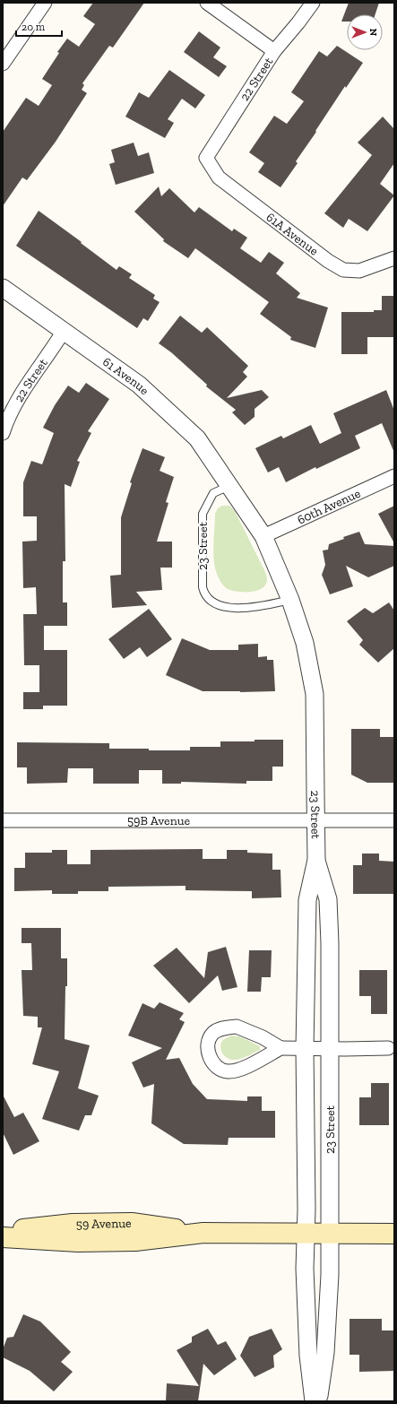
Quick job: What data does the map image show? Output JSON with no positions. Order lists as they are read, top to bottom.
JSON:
{
  "streets": {
    "main road": ["59 Avenue"],
    "street": [
      "22 Street",
      "61A Avenue",
      "61 Avenue",
      "60th Avenue",
      "23 Street",
      "59B Avenue"
    ]
  },
  "crossings": [
    ["22 Street", "61A Avenue"],
    ["22 Street", "61 Avenue"],
    ["61 Avenue", "23 Street"],
    ["60th Avenue", "23 Street"],
    ["23 Street", "59B Avenue"],
    ["23 Street", "59 Avenue"]
  ],
  "scale_bar": "20 m",
  "north": "right"
}
